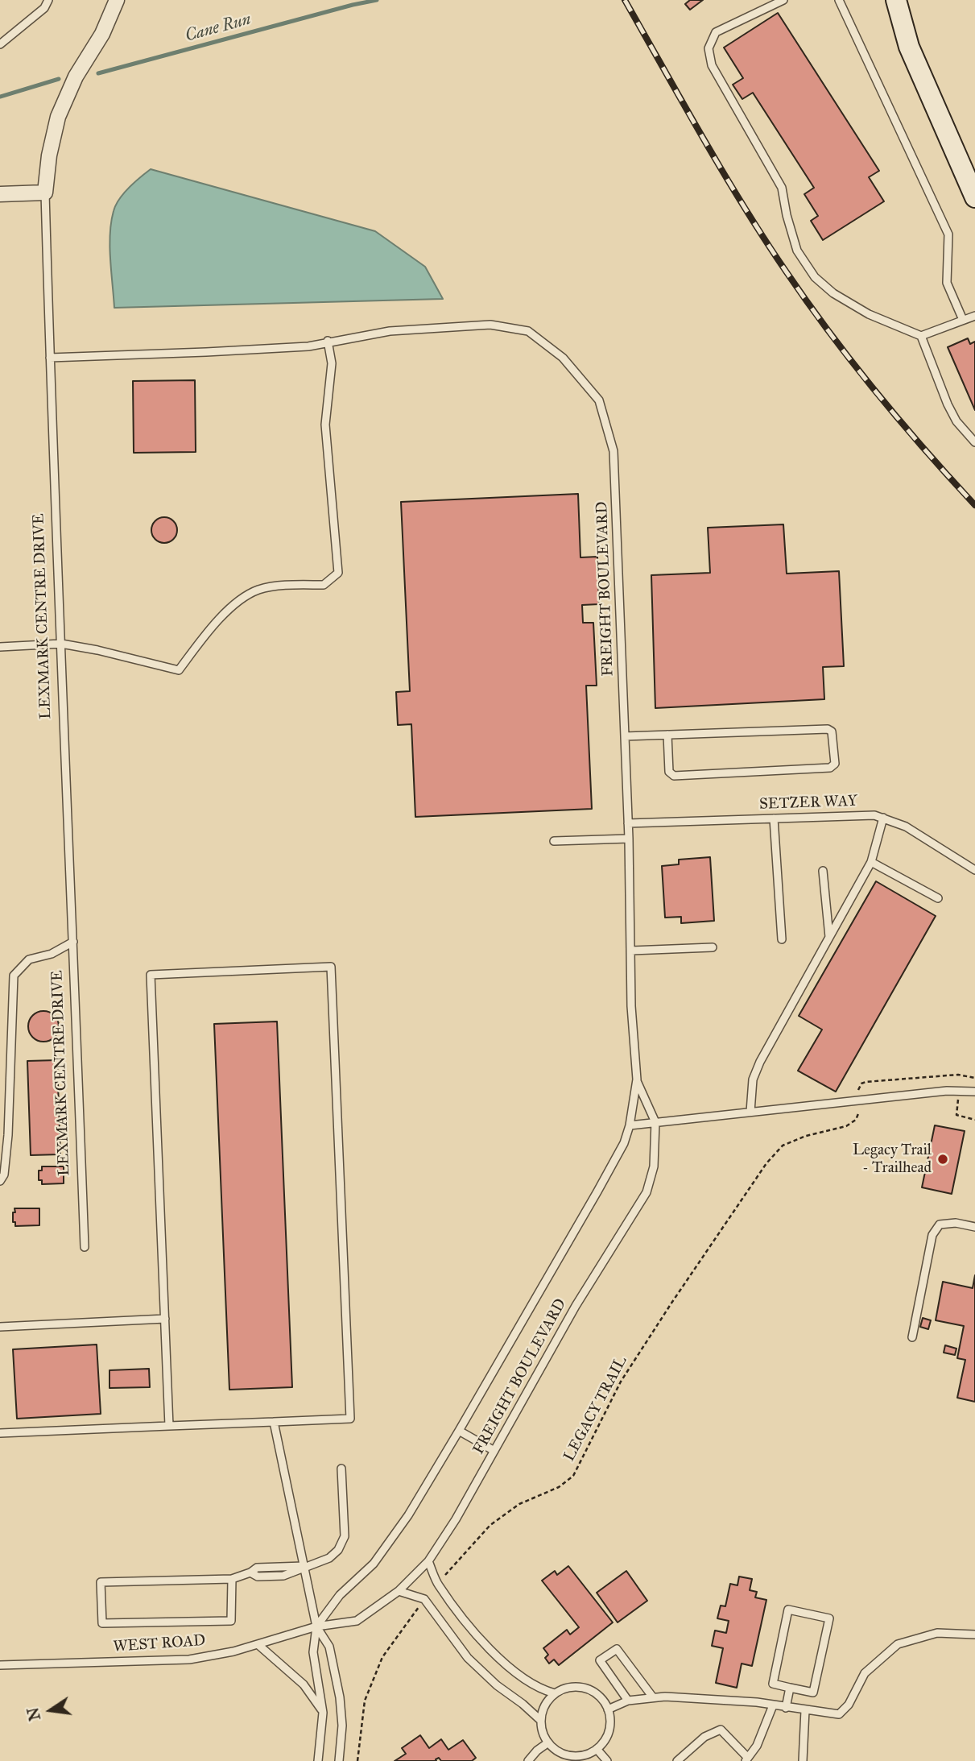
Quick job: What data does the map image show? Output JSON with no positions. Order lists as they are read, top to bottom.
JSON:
{
  "streets": {
    "street": ["LEXMARK CENTRE DRIVE"],
    "lane": ["FREIGHT BOULEVARD", "SETZER WAY", "WEST ROAD"],
    "path": ["LEGACY TRAIL"]
  },
  "crossings": [
    ["FREIGHT BOULEVARD", "LEXMARK CENTRE DRIVE"],
    ["FREIGHT BOULEVARD", "SETZER WAY"],
    ["FREIGHT BOULEVARD", "WEST ROAD"]
  ],
  "water": ["Cane Run"],
  "places": ["Legacy Trail - Trailhead"],
  "north": "left"
}
